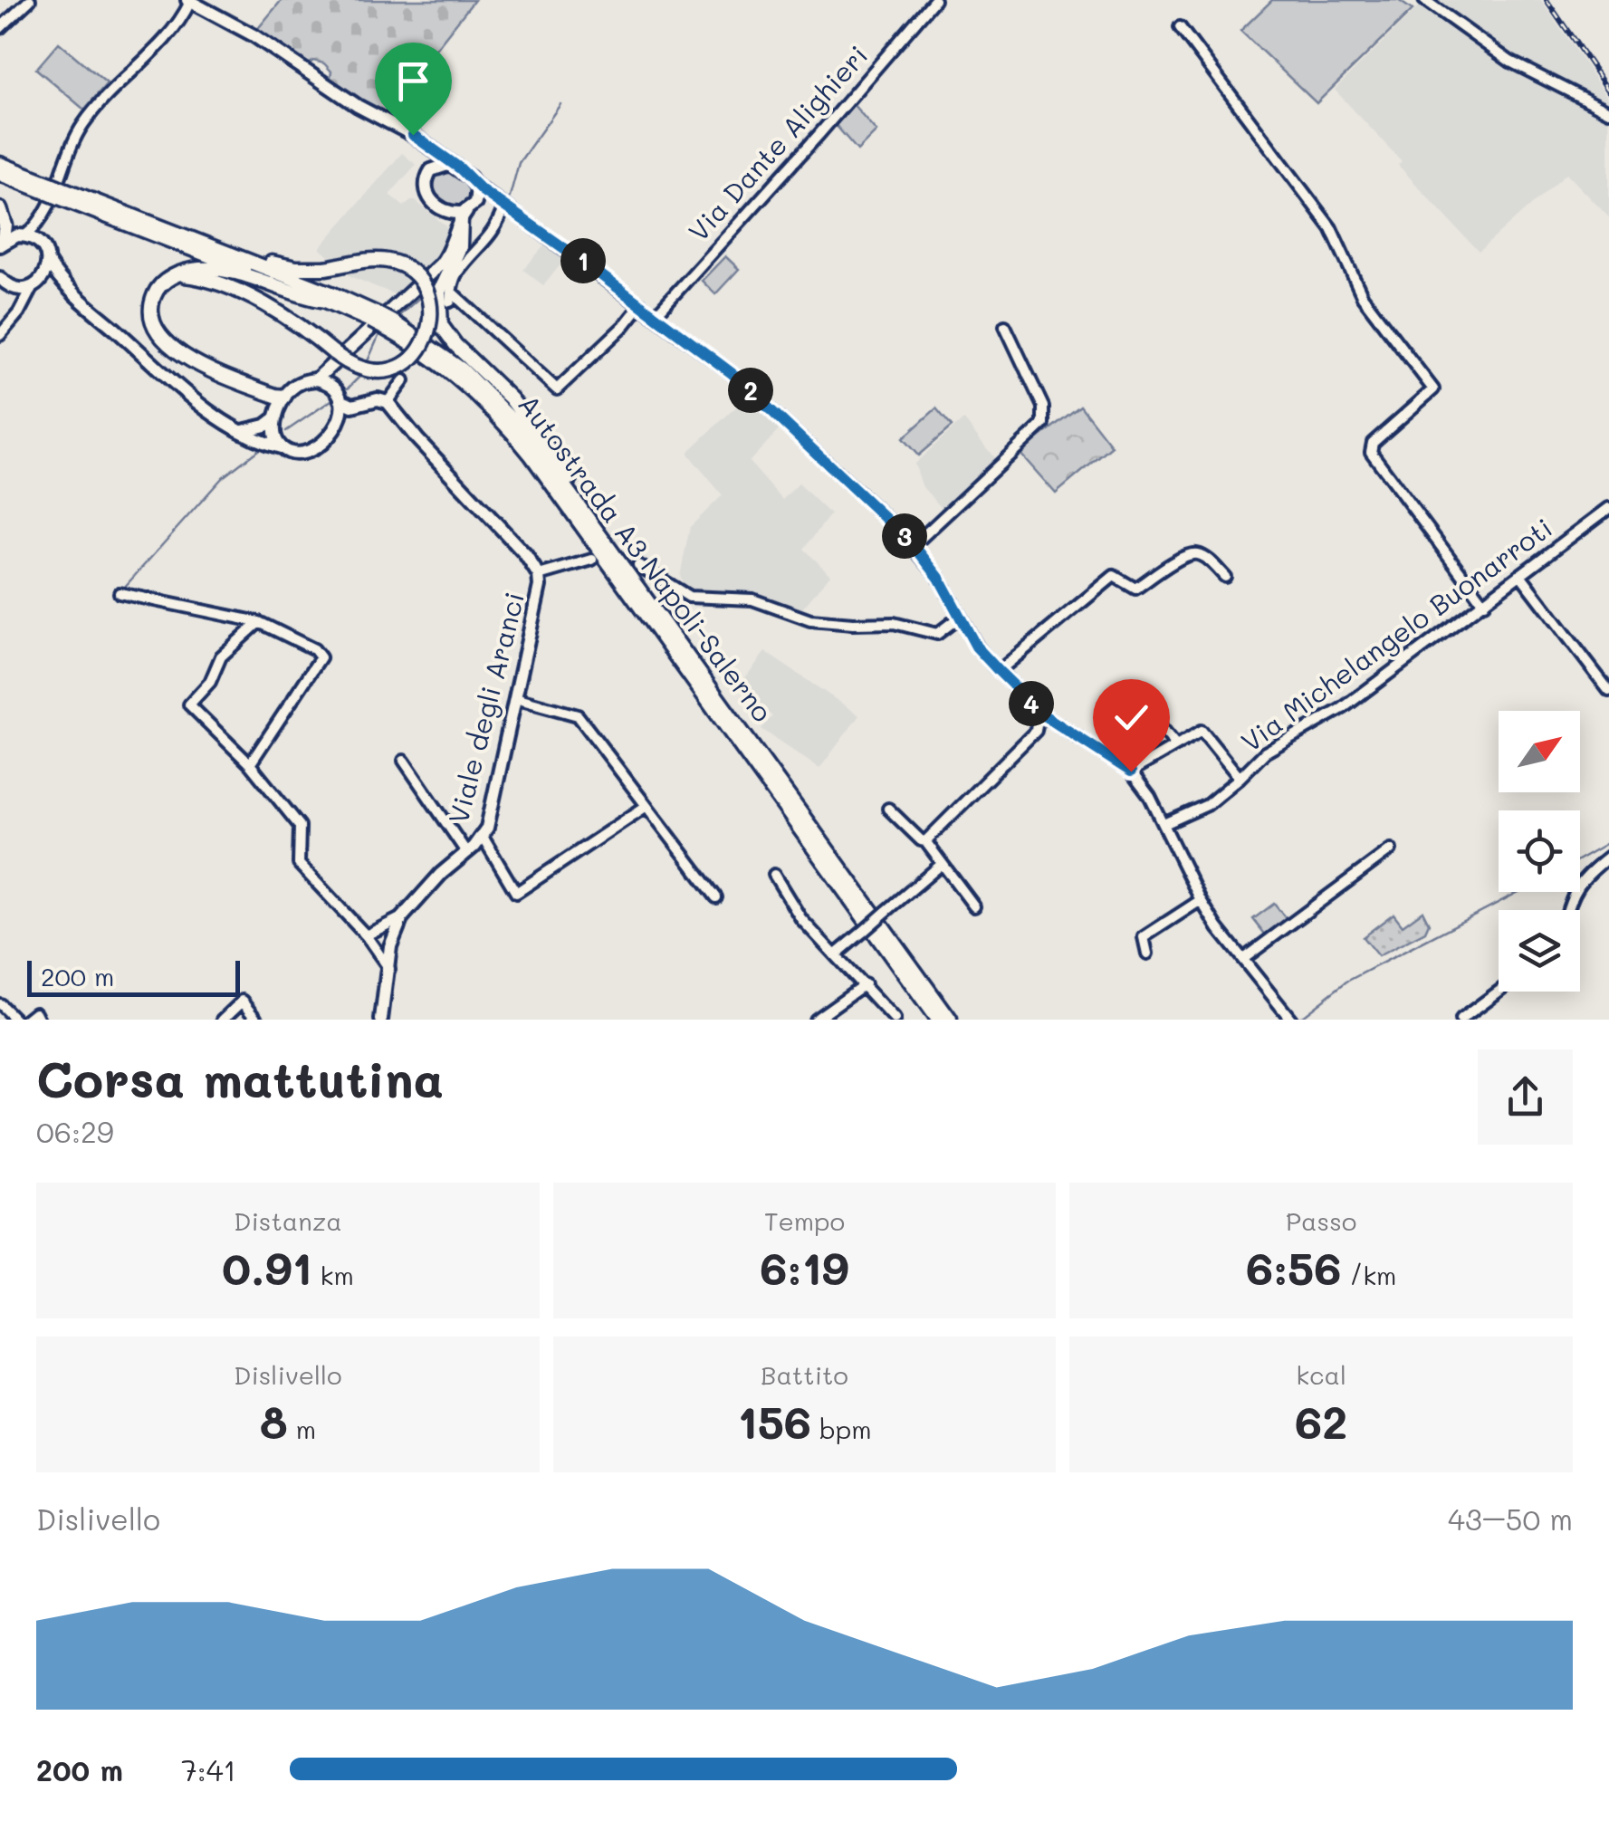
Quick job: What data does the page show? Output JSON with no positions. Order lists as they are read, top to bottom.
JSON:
{
  "streets": {
    "highway": ["Autostrada A3 Napoli-Salerno"],
    "main road": ["Viale degli Aranci"],
    "street": ["Via Dante Alighieri", "Via Michelangelo Buonarroti"]
  },
  "scale_bar": "200 m",
  "north": "top right",
  "page": {
    "pins": [
      "1",
      "2",
      "3",
      "4"
    ],
    "scale": "200 m",
    "heading": ["Corsa mattutina", "06:29"],
    "stats": [
      ["Distanza", "0.91 km"],
      ["Tempo", "6:19"],
      ["Passo", "6:56 /km"],
      ["Dislivello", "8 m"],
      ["Battito", "156 bpm"],
      ["kcal", "62"]
    ],
    "chart": ["Dislivello", "43–50 m"],
    "list": [
      {
        "name": "200 m",
        "note": "7:41"
      }
    ]
  }
}
